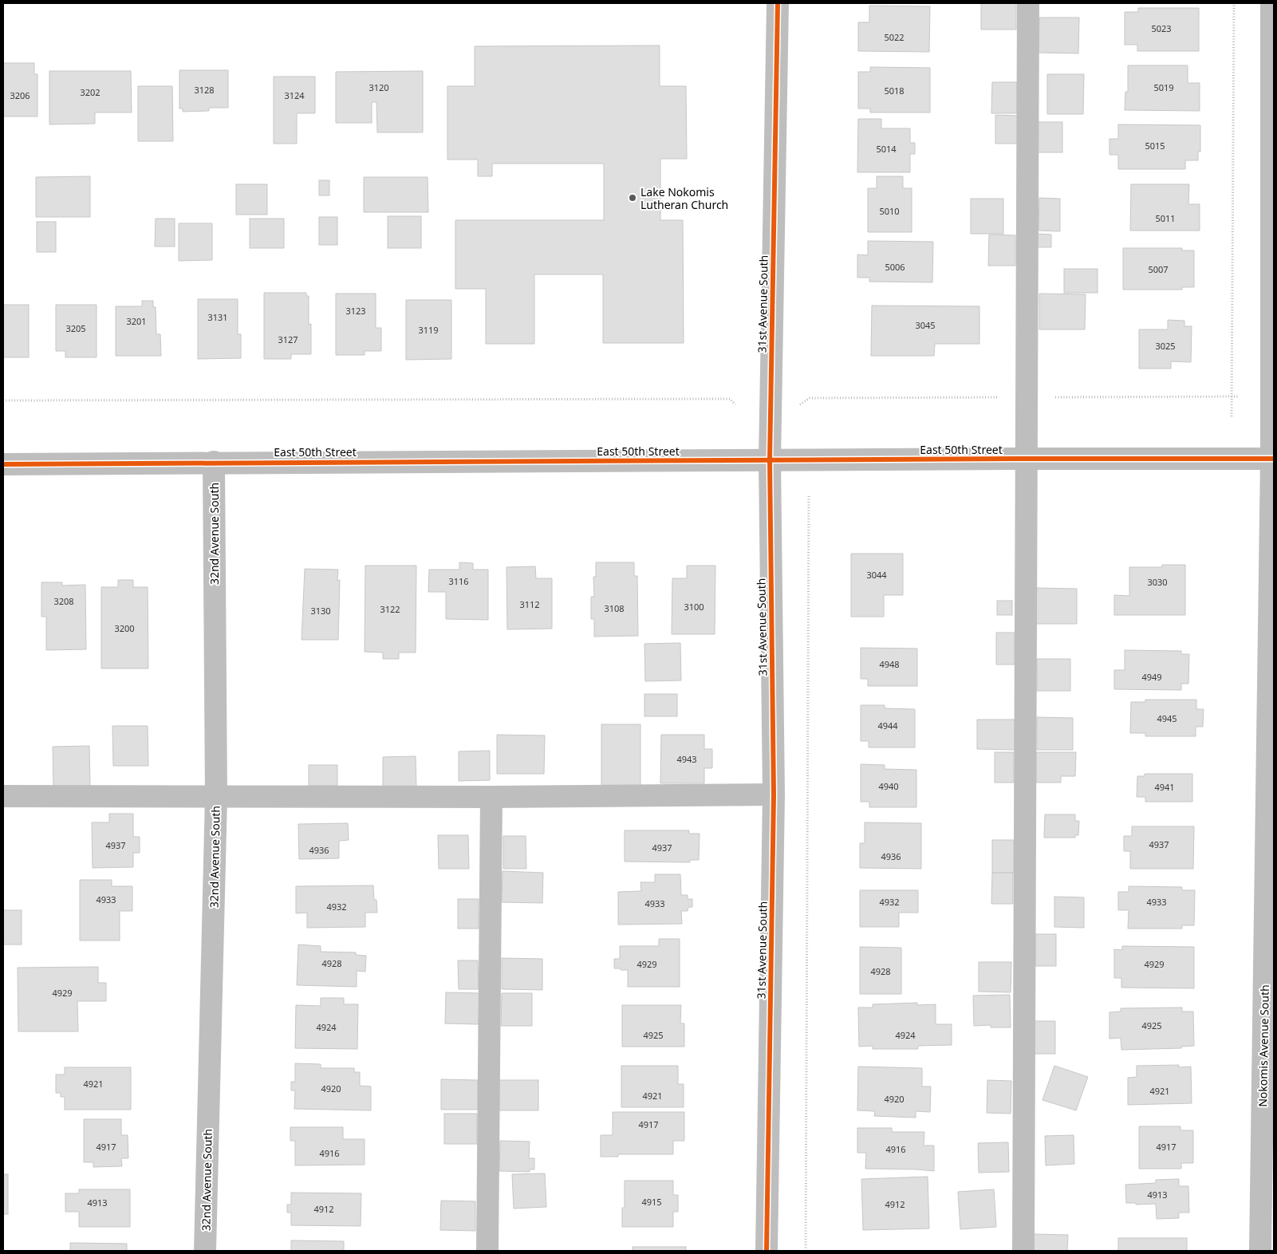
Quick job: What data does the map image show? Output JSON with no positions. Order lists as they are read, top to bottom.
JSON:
{
  "streets": {
    "street": [
      "31st Avenue South",
      "East 50th Street",
      "32nd Avenue South",
      "Nokomis Avenue South"
    ]
  },
  "crossings": [
    ["31st Avenue South", "East 50th Street"],
    ["East 50th Street", "32nd Avenue South"],
    ["East 50th Street", "Nokomis Avenue South"]
  ],
  "places": ["Lake Nokomis Lutheran Church"],
  "house_numbers": [
    "5023",
    "5022",
    "3120",
    "5019",
    "3128",
    "5018",
    "3202",
    "3206",
    "3124",
    "5015",
    "5014",
    "5010",
    "5011",
    "5006",
    "5007",
    "3123",
    "3131",
    "3201",
    "3045",
    "3205",
    "3119",
    "3127",
    "3025",
    "3044",
    "3116",
    "3030",
    "3208",
    "3112",
    "3100",
    "3108",
    "3122",
    "3130",
    "3200",
    "4948",
    "4949",
    "4945",
    "4944",
    "4943",
    "4940",
    "4941",
    "4937",
    "4937",
    "4937",
    "4936",
    "4936",
    "4933",
    "4932",
    "4933",
    "4933",
    "4932",
    "4928",
    "4929",
    "4929",
    "4928",
    "4929",
    "4925",
    "4924",
    "4925",
    "4924",
    "4921",
    "4920",
    "4921",
    "4921",
    "4920",
    "4917",
    "4917",
    "4917",
    "4916",
    "4916",
    "4913",
    "4915",
    "4913",
    "4912",
    "4912"
  ]
}
